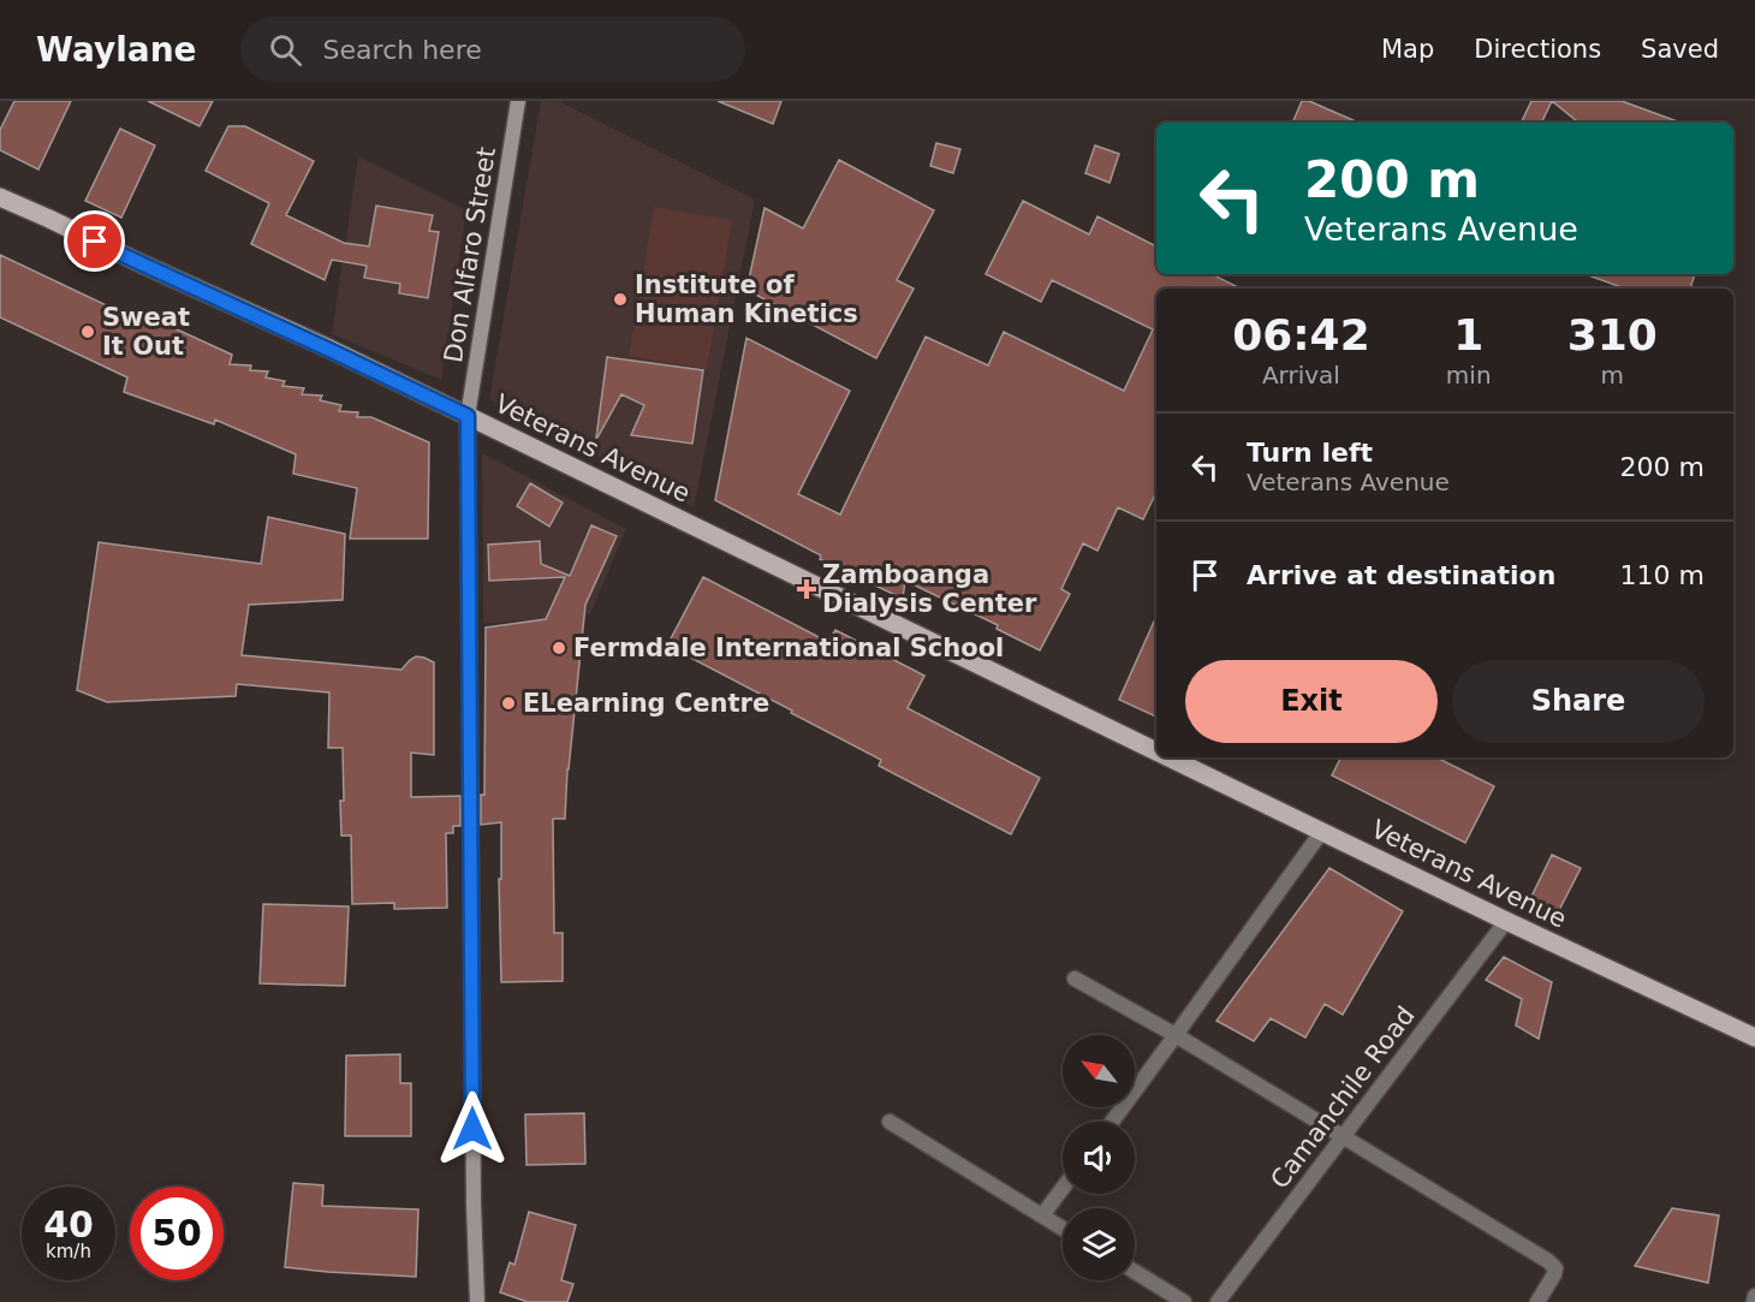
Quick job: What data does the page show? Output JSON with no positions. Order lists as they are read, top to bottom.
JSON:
{
  "streets": {
    "main road": ["Don Alfaro Street", "Veterans Avenue"],
    "street": ["Camanchile Road"]
  },
  "crossings": [
    ["Don Alfaro Street", "Veterans Avenue"],
    ["Veterans Avenue", "Camanchile Road"]
  ],
  "places": {
    "other": [
      "Institute of Human Kinetics",
      "Sweat It Out",
      "Fermdale International School",
      "ELearning Centre"
    ],
    "health": ["Zamboanga Dialysis Center"]
  },
  "north": "top left",
  "page": {
    "header": "Waylane",
    "search": "Search here",
    "nav": ["Map", "Directions", "Saved"],
    "turn": ["200 m", "Veterans Avenue"],
    "eta": [
      "06:42",
      "Arrival",
      "1",
      "min",
      "310",
      "m"
    ],
    "list": [
      {
        "name": "Turn left",
        "note": "Veterans Avenue",
        "value": "200 m"
      },
      {
        "name": "Arrive at destination",
        "value": "110 m"
      }
    ],
    "buttons": ["Exit", "Share"],
    "speed": "40 km/h",
    "limit": "50"
  }
}
